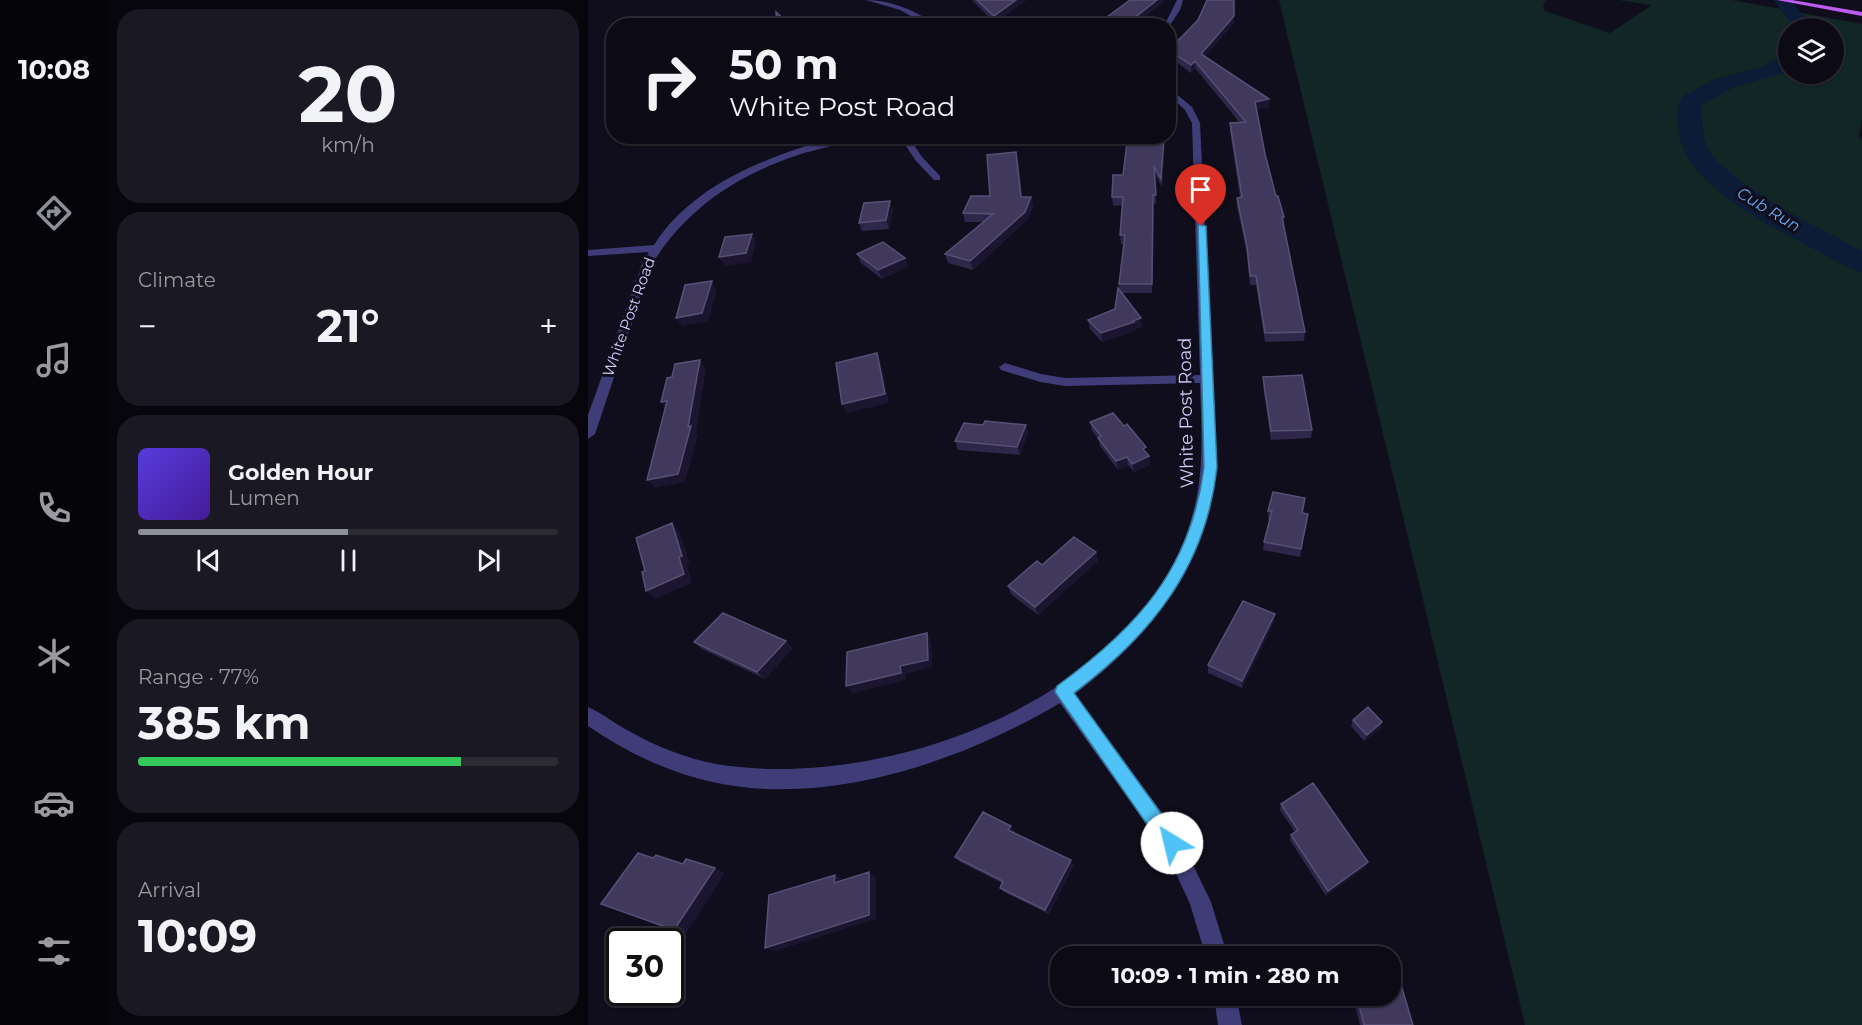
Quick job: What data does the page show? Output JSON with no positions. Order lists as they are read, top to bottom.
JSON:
{
  "streets": {
    "street": ["White Post Road"]
  },
  "water": ["Cub Run"],
  "page": {
    "tabs": "10:08",
    "tile": [
      ["20", "km/h"],
      "Climate",
      ["Range · 77%", "385 km"],
      ["Arrival", "10:09"]
    ],
    "turn": ["50 m", "White Post Road"],
    "heat": ["−", "21°", "+"],
    "song": ["Golden Hour", "Lumen"],
    "limit": "30",
    "trip": "10:09 · 1 min · 280 m"
  }
}
